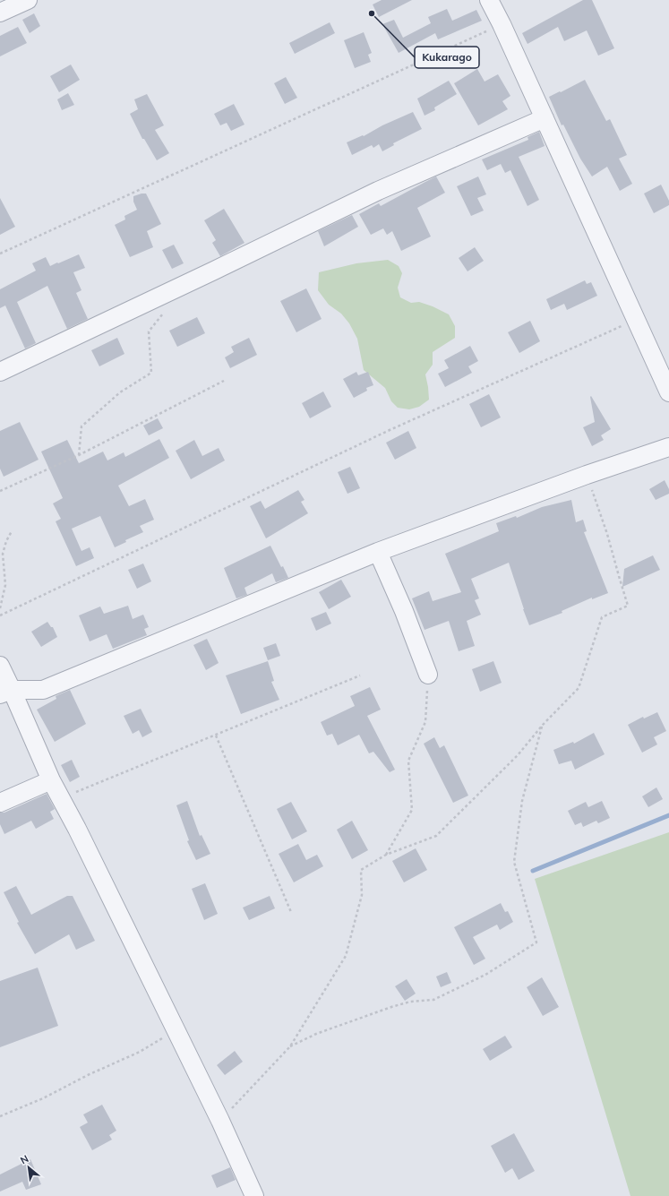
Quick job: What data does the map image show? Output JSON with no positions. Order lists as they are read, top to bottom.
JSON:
{
  "places": ["Kukarago"],
  "north": "top left"
}
